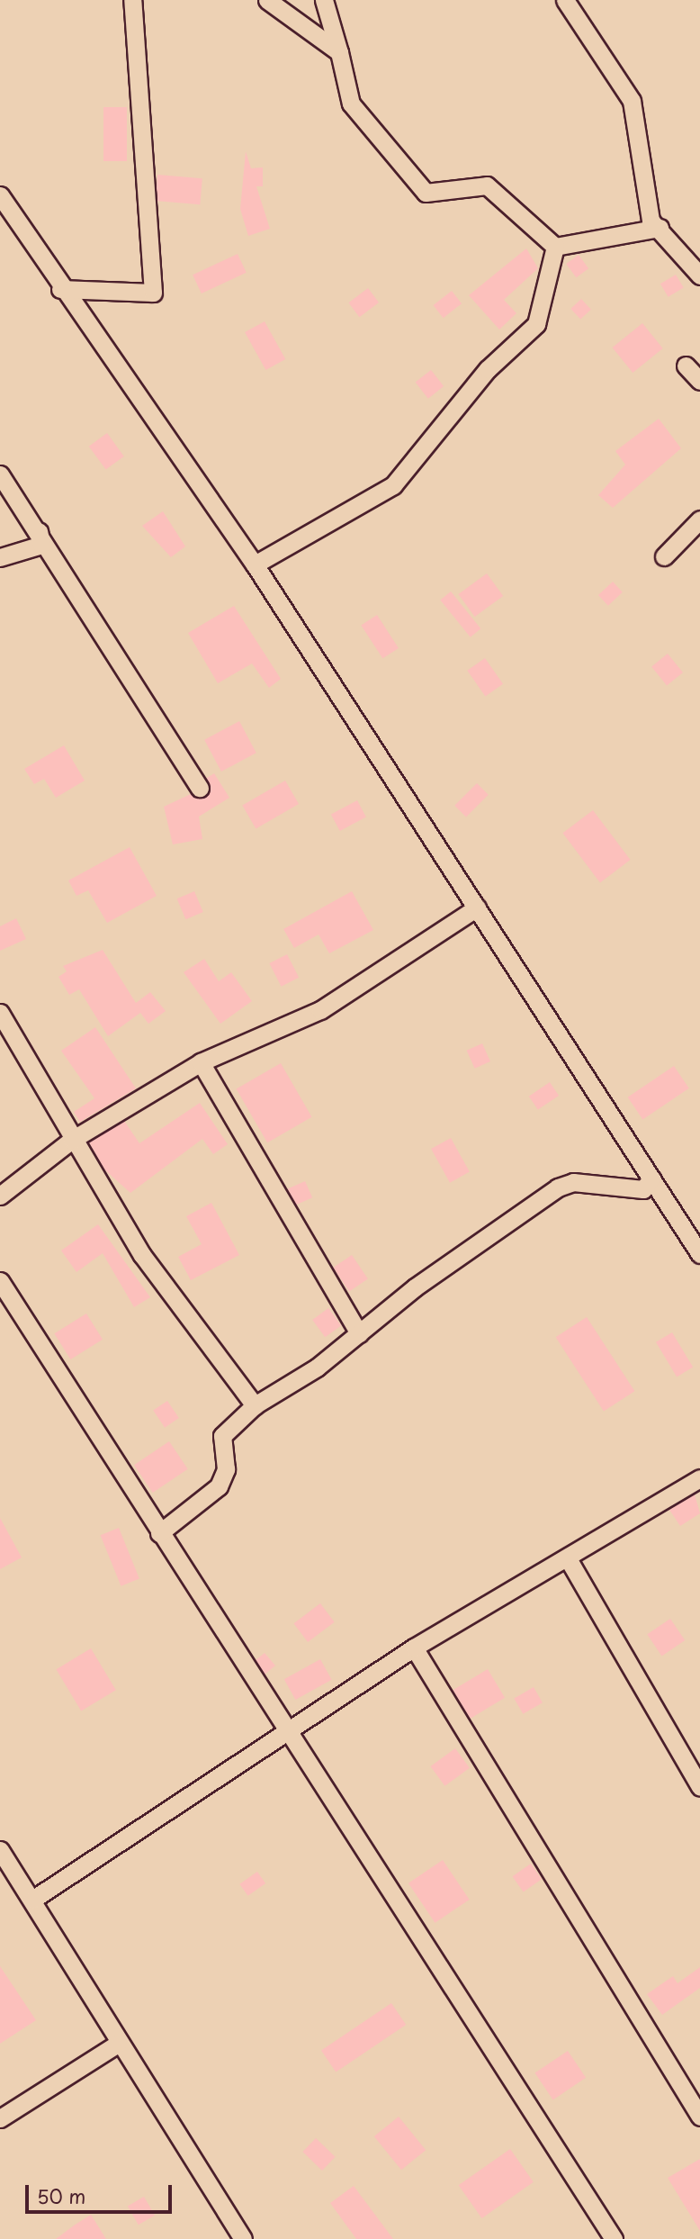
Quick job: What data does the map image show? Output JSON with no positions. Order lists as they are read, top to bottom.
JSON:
{
  "scale_bar": "50 m"
}
